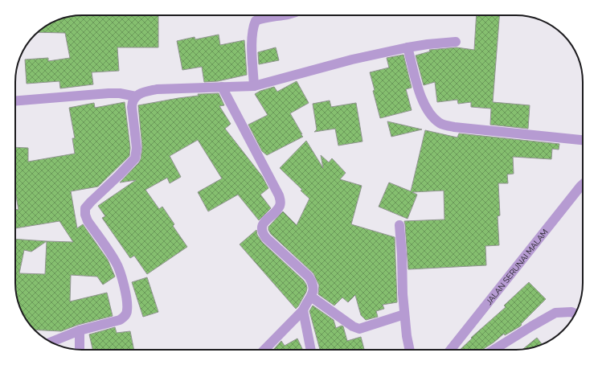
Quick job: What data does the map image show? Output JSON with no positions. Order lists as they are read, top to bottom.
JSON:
{
  "streets": {
    "street": ["JALAN SERUNAI MALAM"]
  }
}
